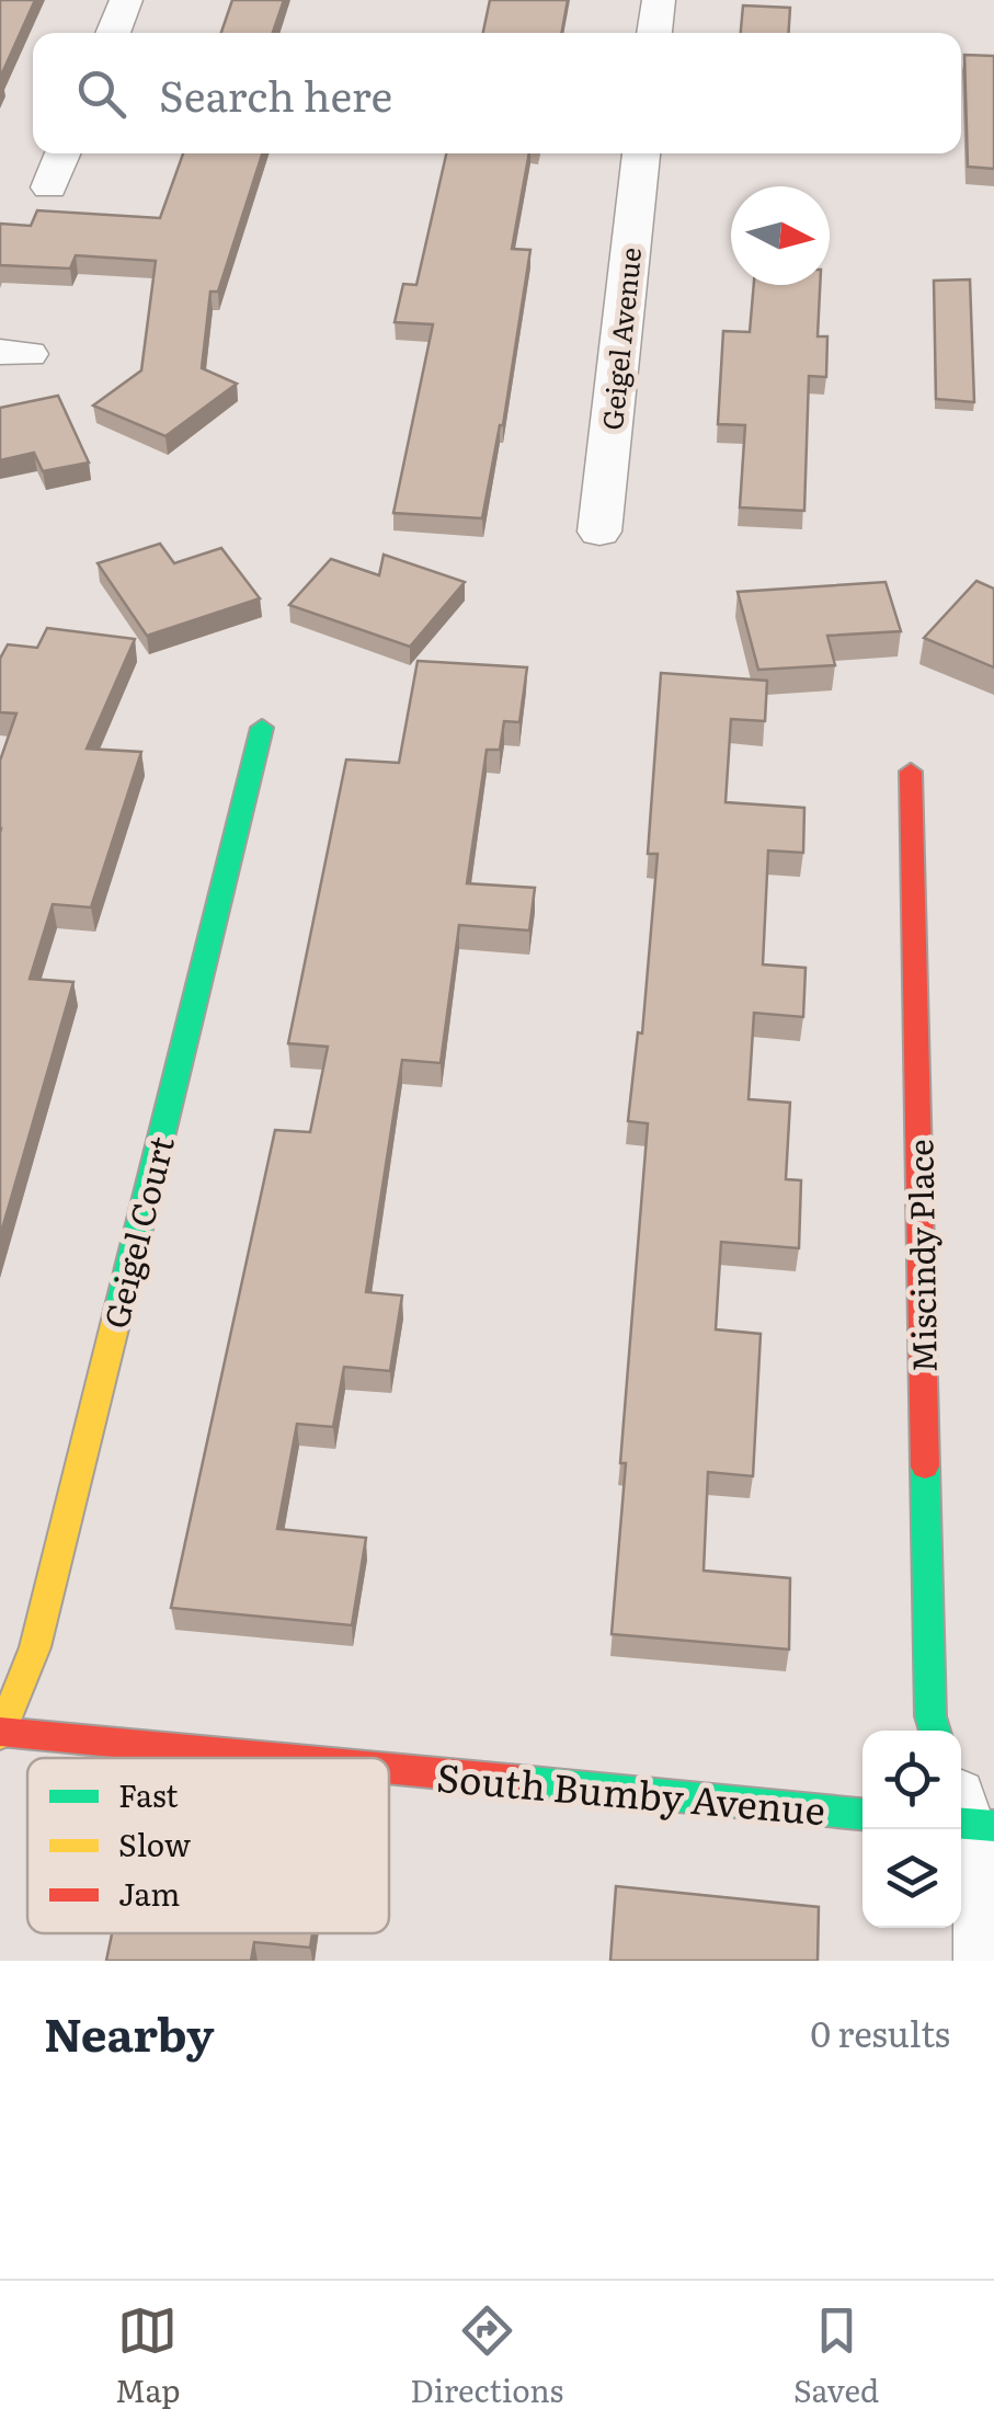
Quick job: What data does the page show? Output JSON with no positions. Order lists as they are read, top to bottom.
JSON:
{
  "streets": {
    "street": [
      "Geigel Avenue",
      "Geigel Court",
      "Miscindy Place",
      "South Bumby Avenue"
    ]
  },
  "crossings": [
    ["Geigel Court", "South Bumby Avenue"]
  ],
  "legend": ["Fast", "Slow", "Jam"],
  "north": "right",
  "page": {
    "search": "Search here",
    "heading": ["Nearby", "0 results"],
    "nav": ["Map", "Directions", "Saved"]
  }
}
